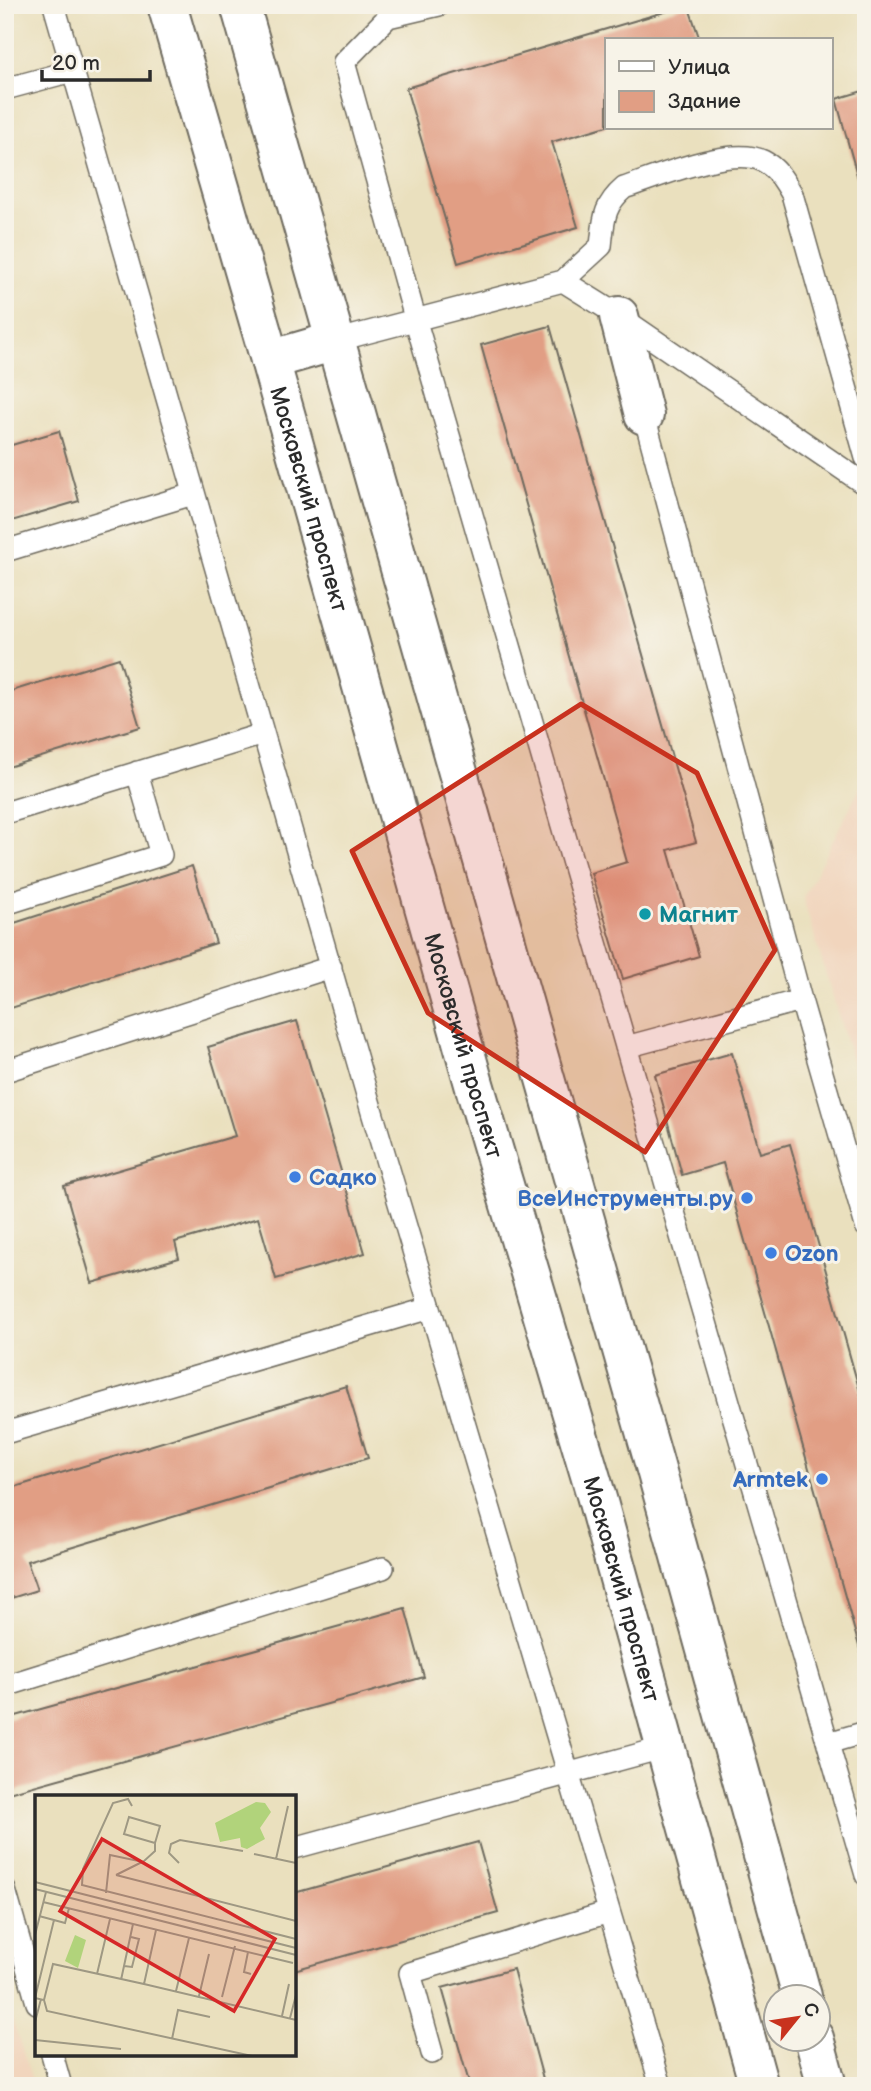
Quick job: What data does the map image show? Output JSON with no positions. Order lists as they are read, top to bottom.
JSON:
{
  "streets": {
    "main road": ["Московский проспект"]
  },
  "places": [
    "Магнит",
    "Садко",
    "ВсеИнструменты.ру",
    "Ozon",
    "Armtek"
  ],
  "legend": ["Улица", "Здание"],
  "scale_bar": "20 m",
  "north": "top right"
}
